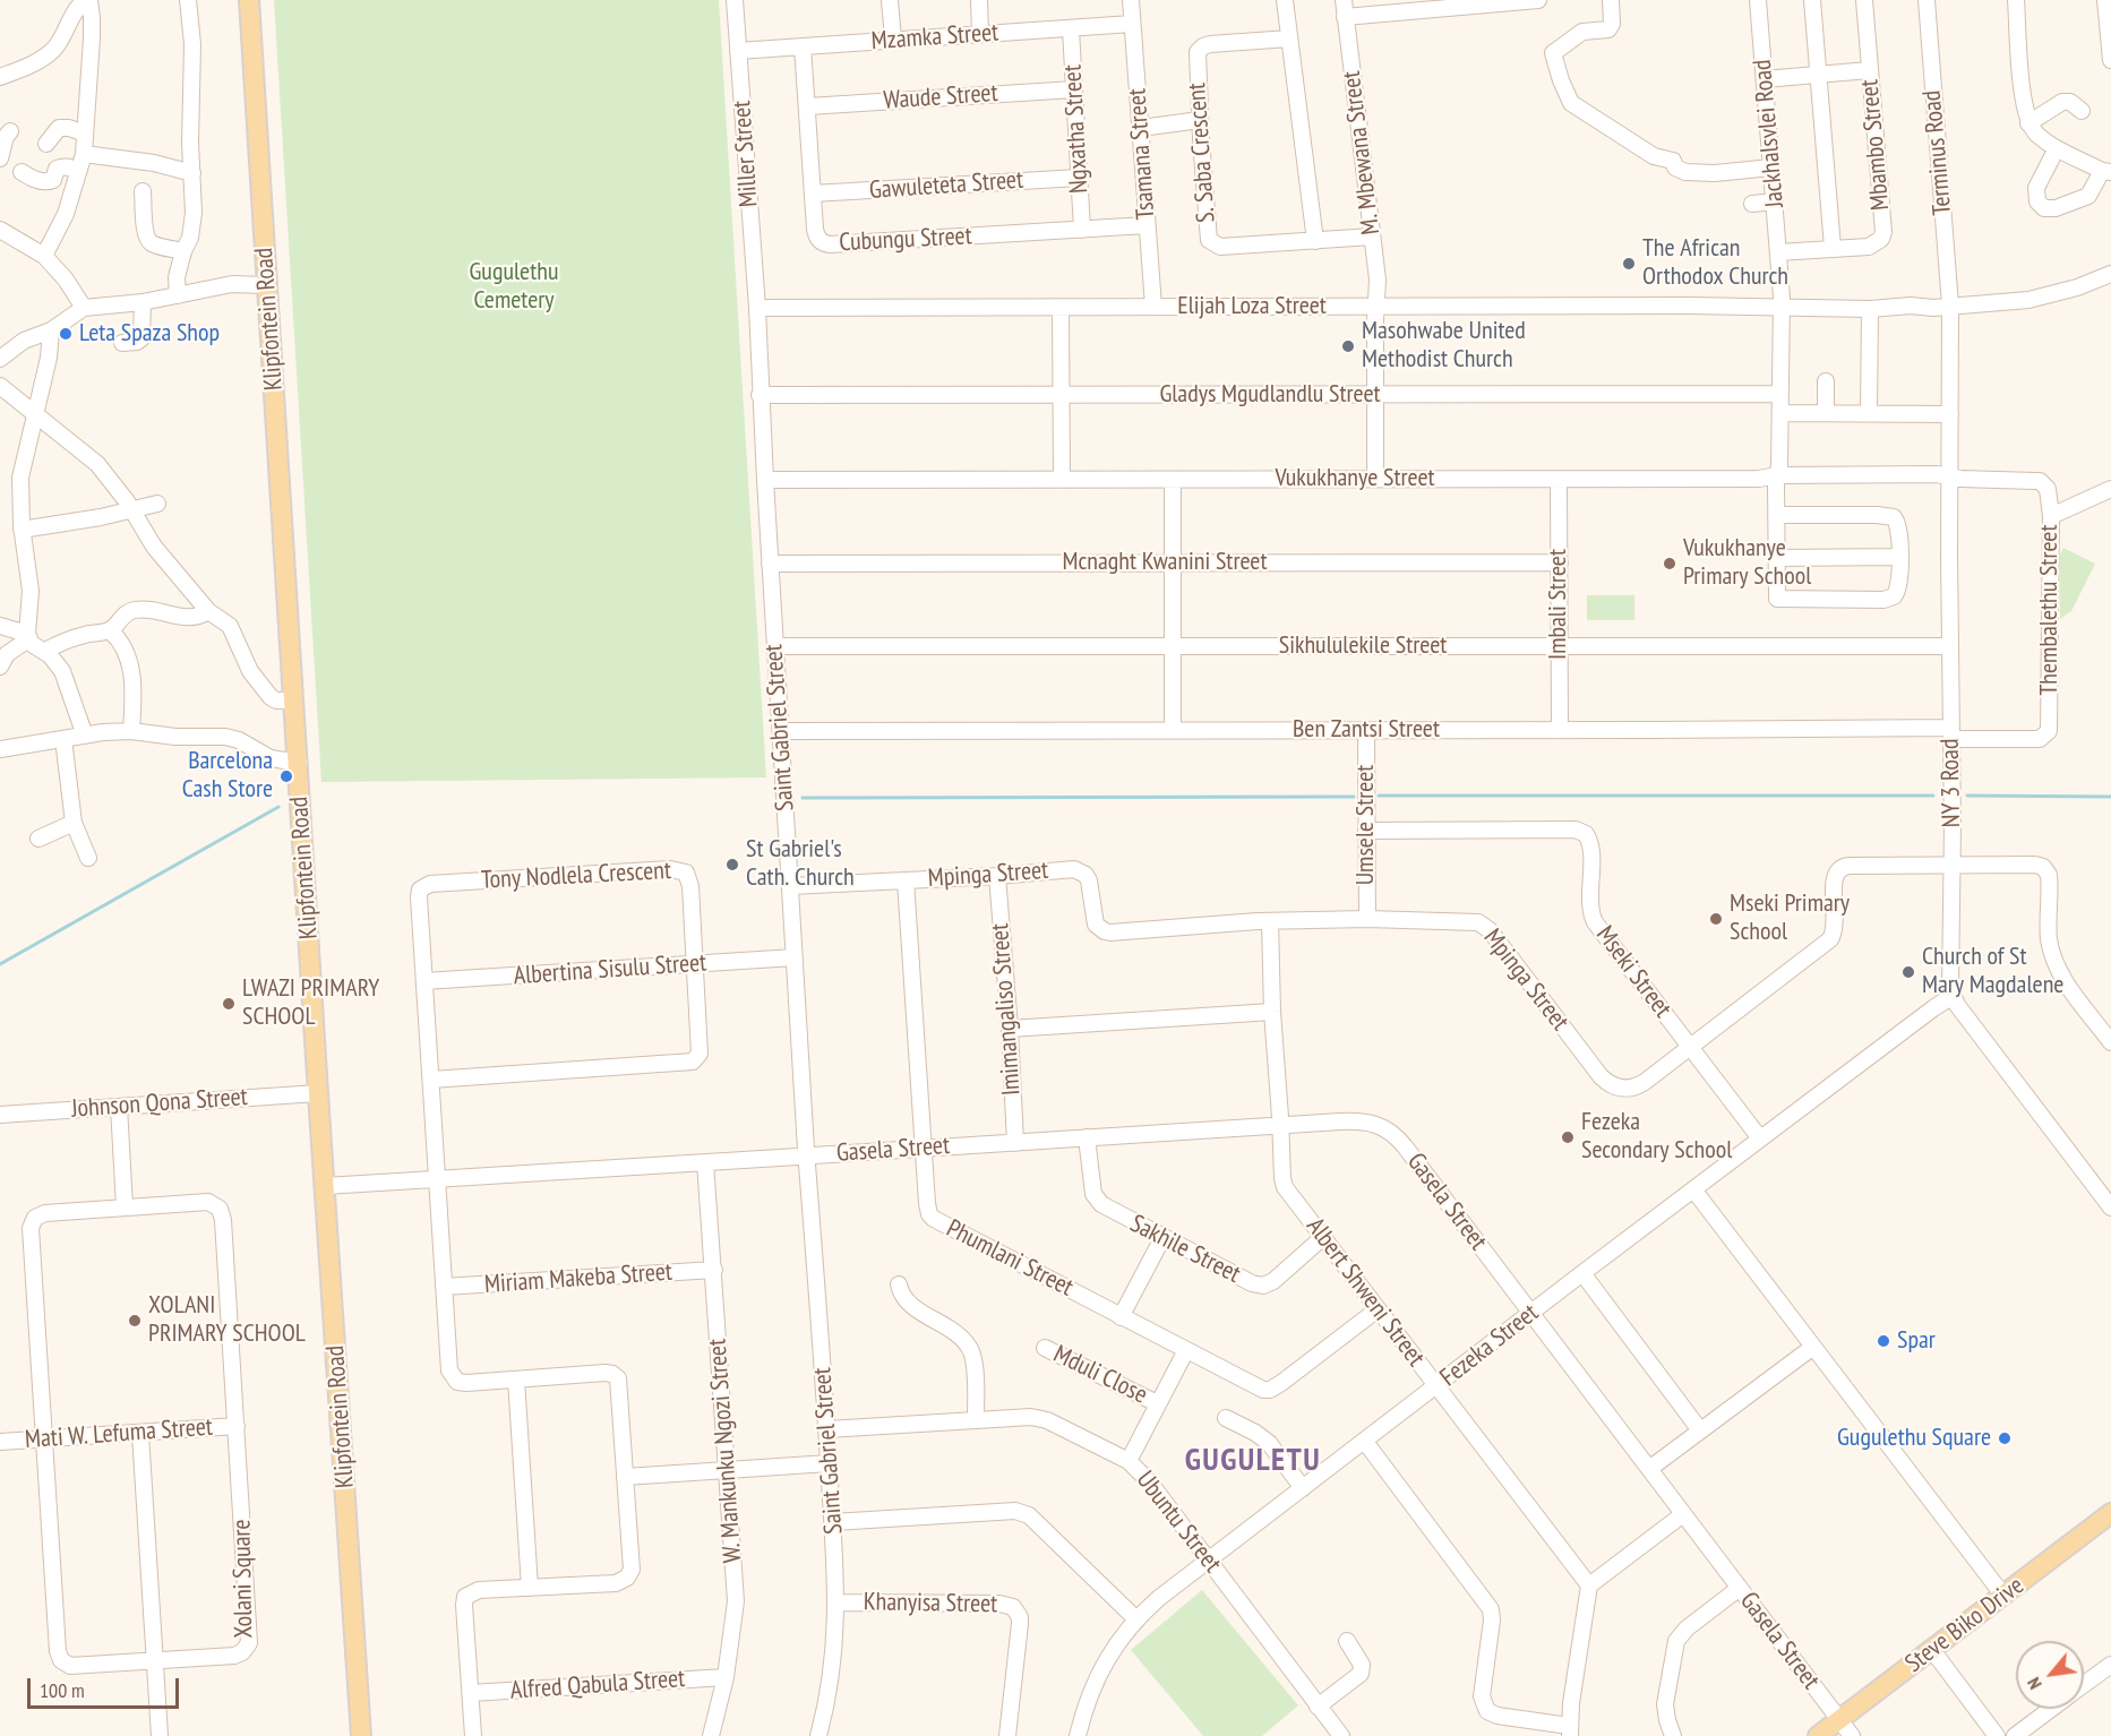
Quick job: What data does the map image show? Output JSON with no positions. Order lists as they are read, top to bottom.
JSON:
{
  "streets": {
    "main road": ["Klipfontein Road", "Steve Biko Drive"],
    "street": [
      "Mzamka Street",
      "Waude Street",
      "Ngxatha Street",
      "Jackhalsvlei Road",
      "Mbambo Street",
      "S. Saba Crescent",
      "M. Mbewana Street",
      "Terminus Road",
      "Miller Street",
      "Tsamana Street",
      "Gawuleteta Street",
      "Cubungu Street",
      "Elijah Loza Street",
      "Gladys Mgudlandlu Street",
      "Vukukhanye Street",
      "Mcnaght Kwanini Street",
      "Imbali Street",
      "Thembalethu Street",
      "Sikhululekile Street",
      "Saint Gabriel Street",
      "Ben Zantsi Street",
      "NY 3 Road",
      "Umsele Street",
      "Mpinga Street",
      "Tony Nodlela Crescent",
      "Albertina Sisulu Street",
      "Mseki Street",
      "Imimangaliso Street",
      "Johnson Qona Street",
      "Gasela Street",
      "Sakhile Street",
      "Phumlani Street",
      "Miriam Makeba Street",
      "Albert Shweni Street",
      "Fezeka Street",
      "Mduli Close",
      "Mati W. Lefuma Street",
      "W. Mankunku Ngozi Street",
      "Ubuntu Street",
      "Xolani Square",
      "Khanyisa Street",
      "Alfred Qabula Street"
    ]
  },
  "crossings": [
    ["Mzamka Street", "Ngxatha Street"],
    ["Mzamka Street", "Miller Street"],
    ["Mzamka Street", "Tsamana Street"],
    ["Mzamka Street", "Cubungu Street"],
    ["Waude Street", "Ngxatha Street"],
    ["Waude Street", "Cubungu Street"],
    ["Ngxatha Street", "Gawuleteta Street"],
    ["Ngxatha Street", "Cubungu Street"],
    ["Jackhalsvlei Road", "Mbambo Street"],
    ["Jackhalsvlei Road", "Elijah Loza Street"],
    ["S. Saba Crescent", "M. Mbewana Street"],
    ["M. Mbewana Street", "Elijah Loza Street"],
    ["M. Mbewana Street", "Gladys Mgudlandlu Street"],
    ["M. Mbewana Street", "Vukukhanye Street"],
    ["Terminus Road", "Elijah Loza Street"],
    ["Terminus Road", "NY 3 Road"],
    ["Miller Street", "Elijah Loza Street"],
    ["Miller Street", "Saint Gabriel Street"],
    ["Tsamana Street", "Cubungu Street"],
    ["Tsamana Street", "Elijah Loza Street"],
    ["Gawuleteta Street", "Cubungu Street"],
    ["Elijah Loza Street", "Saint Gabriel Street"],
    ["Elijah Loza Street", "NY 3 Road"],
    ["Klipfontein Road", "Johnson Qona Street"],
    ["Klipfontein Road", "Gasela Street"],
    ["Gladys Mgudlandlu Street", "Saint Gabriel Street"],
    ["Vukukhanye Street", "Imbali Street"],
    ["Vukukhanye Street", "Thembalethu Street"],
    ["Vukukhanye Street", "Saint Gabriel Street"],
    ["Mcnaght Kwanini Street", "Imbali Street"],
    ["Mcnaght Kwanini Street", "Saint Gabriel Street"],
    ["Imbali Street", "Sikhululekile Street"],
    ["Imbali Street", "Ben Zantsi Street"],
    ["Thembalethu Street", "Ben Zantsi Street"],
    ["Thembalethu Street", "NY 3 Road"],
    ["Sikhululekile Street", "Saint Gabriel Street"],
    ["Sikhululekile Street", "NY 3 Road"],
    ["Saint Gabriel Street", "Ben Zantsi Street"],
    ["Saint Gabriel Street", "Mpinga Street"],
    ["Saint Gabriel Street", "Albertina Sisulu Street"],
    ["Saint Gabriel Street", "Gasela Street"],
    ["Saint Gabriel Street", "Ubuntu Street"],
    ["Saint Gabriel Street", "Khanyisa Street"],
    ["Ben Zantsi Street", "NY 3 Road"],
    ["Ben Zantsi Street", "Umsele Street"],
    ["NY 3 Road", "Mpinga Street"],
    ["NY 3 Road", "Fezeka Street"],
    ["Umsele Street", "Mpinga Street"],
    ["Umsele Street", "Mseki Street"],
    ["Mpinga Street", "Mseki Street"],
    ["Mpinga Street", "Imimangaliso Street"],
    ["Mpinga Street", "Phumlani Street"],
    ["Mpinga Street", "Albert Shweni Street"],
    ["Tony Nodlela Crescent", "Albertina Sisulu Street"],
    ["Mseki Street", "Fezeka Street"],
    ["Imimangaliso Street", "Gasela Street"],
    ["Gasela Street", "Sakhile Street"],
    ["Gasela Street", "Phumlani Street"],
    ["Gasela Street", "Albert Shweni Street"],
    ["Gasela Street", "Fezeka Street"],
    ["Gasela Street", "W. Mankunku Ngozi Street"],
    ["Gasela Street", "Steve Biko Drive"],
    ["Sakhile Street", "Albert Shweni Street"],
    ["Phumlani Street", "Albert Shweni Street"],
    ["Miriam Makeba Street", "W. Mankunku Ngozi Street"],
    ["Albert Shweni Street", "Fezeka Street"],
    ["Fezeka Street", "Ubuntu Street"],
    ["Mati W. Lefuma Street", "Xolani Square"],
    ["W. Mankunku Ngozi Street", "Alfred Qabula Street"]
  ],
  "districts": ["GUGULETU"],
  "parks": ["Gugulethu Cemetery"],
  "places": [
    "The African Orthodox Church",
    "Leta Spaza Shop",
    "Masohwabe United Methodist Church",
    "Vukukhanye Primary School",
    "Barcelona Cash Store",
    "St Gabriel's Cath. Church",
    "Mseki Primary School",
    "Church of St Mary Magdalene",
    "LWAZI PRIMARY SCHOOL",
    "Fezeka Secondary School",
    "XOLANI PRIMARY SCHOOL",
    "Spar",
    "Gugulethu Square"
  ],
  "scale_bar": "100 m",
  "north": "bottom left"
}
